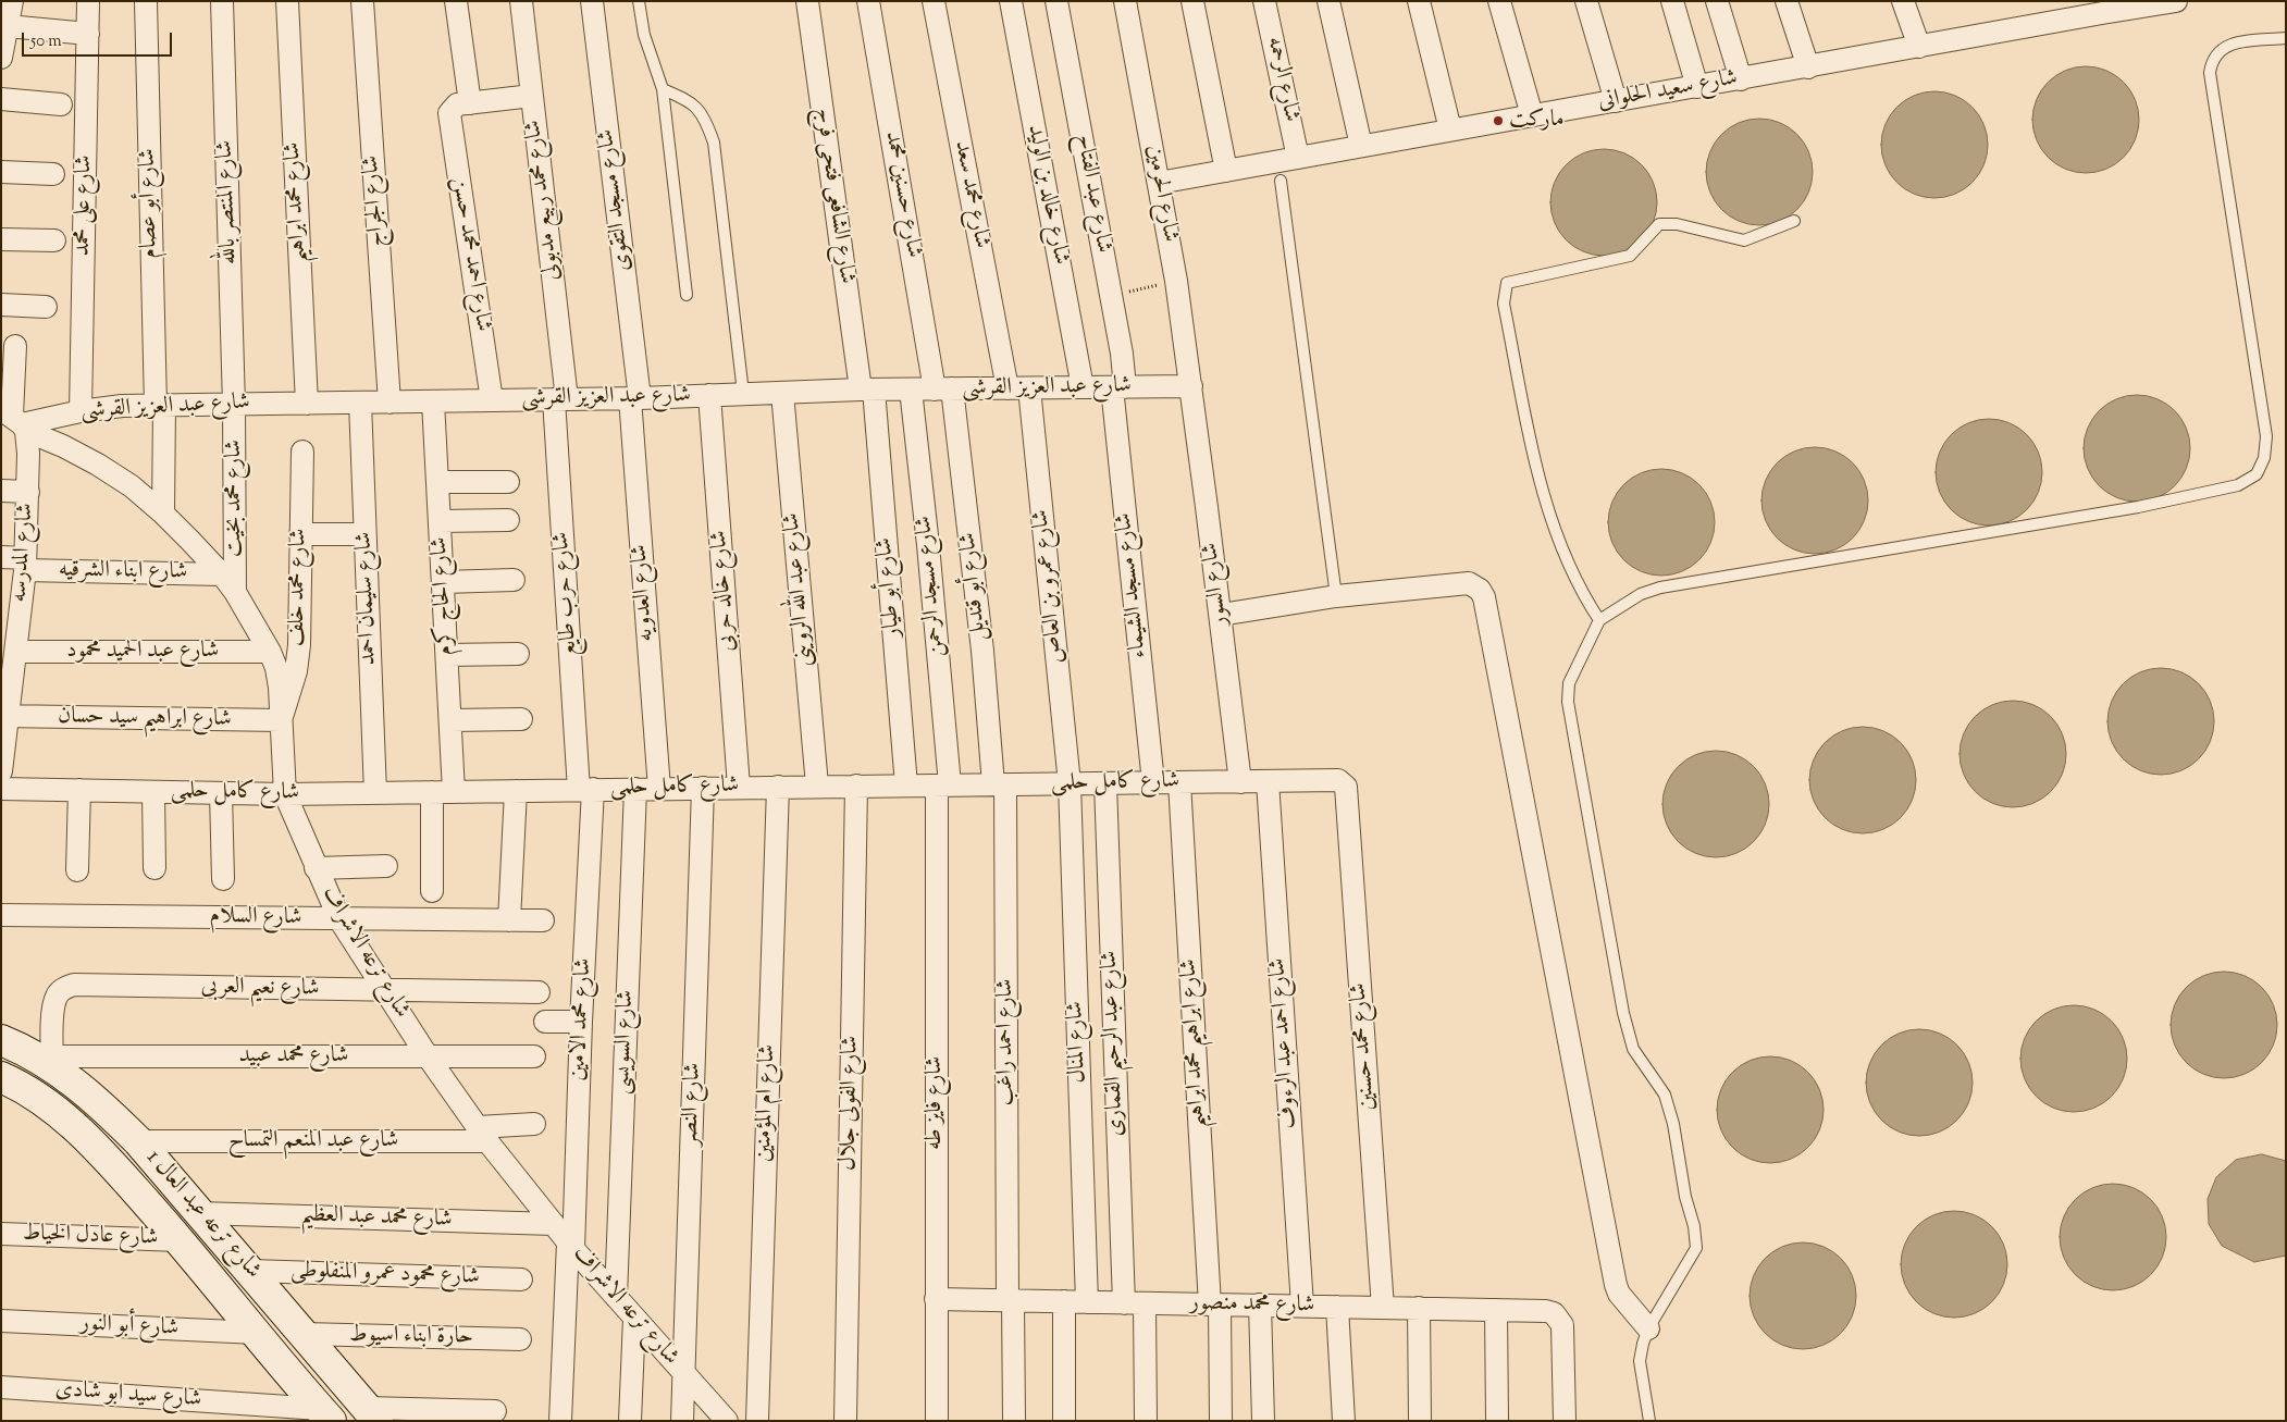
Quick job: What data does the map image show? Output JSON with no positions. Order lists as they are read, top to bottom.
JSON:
{
  "streets": {
    "street": [
      "شارع الرحمه",
      "شارع سعيد الحلوانى",
      "شارع عبد الفتاح",
      "شارع الحرمين",
      "شارع حسنين محمد",
      "شارع محمد سعد",
      "شارع خالد بن الوليد",
      "شارع الشافعى فتحى فرج",
      "شارع محمد ربيع مدبولى",
      "شارع مسجد التقوى",
      "شارع الجراج",
      "شارع المنتصر بالله",
      "شارع محمد ابراهيم",
      "شارع أبو عصام",
      "شارع على محمد",
      "شارع احمد محمد حسن",
      "شارع عبد العزيز القرشى",
      "شارع محمد بخيت",
      "شارع المدرسه",
      "شارع ابناء الشرقيه",
      "شارع السور",
      "شارع مسجد الشيماء",
      "شارع مسجد الرحمن",
      "شارع أبو قنديل",
      "شارع عمرو بن العاص",
      "شارع محمد خلف",
      "شارع أبو طيار",
      "شارع عبد الله الروينى",
      "شارع خالد حربى",
      "شارع العدويه",
      "شارع حرب طايع",
      "شارع الحاج كرم",
      "شارع سليمان احمد",
      "شارع عبد الحميد محمود",
      "شارع ابراهيم سيد حسان",
      "شارع كامل حلمى",
      "شارع السلام",
      "شارع ترعه الاشراف",
      "شارع نعيم العربى",
      "شارع محمد الامين",
      "شارع السويسى",
      "شارع احمد راغب",
      "شارع المنال",
      "شارع عبد الرحيم القمارى",
      "شارع ابراهيم محمد ابراهيم",
      "شارع احمد عبد الرءوف",
      "شارع محمد حسنين",
      "شارع محمد عبيد",
      "شارع ام المؤمنين",
      "شارع الفولى جلال",
      "شارع فايز طه",
      "شارع النصر",
      "شارع عبد المنعم التمساح",
      "شارع ترعه عبد العال 1",
      "شارع محمد عبد العظيم",
      "شارع عادل الخياط",
      "شارع محمود عمرو المنفلوطى",
      "شارع محمد منصور",
      "شارع أبو النور",
      "حارة ابناء اسيوط",
      "شارع سيد ابو شادى"
    ]
  },
  "crossings": [
    ["شارع الرحمه", "شارع سعيد الحلوانى"],
    ["شارع سعيد الحلوانى", "شارع الحرمين"],
    ["شارع عبد الفتاح", "شارع عبد العزيز القرشى"],
    ["شارع عبد الفتاح", "شارع مسجد الشيماء"],
    ["شارع الحرمين", "شارع عبد العزيز القرشى"],
    ["شارع الحرمين", "شارع السور"],
    ["شارع حسنين محمد", "شارع عبد العزيز القرشى"],
    ["شارع حسنين محمد", "شارع أبو قنديل"],
    ["شارع محمد سعد", "شارع عبد العزيز القرشى"],
    ["شارع خالد بن الوليد", "شارع عبد العزيز القرشى"],
    ["شارع الشافعى فتحى فرج", "شارع عبد العزيز القرشى"],
    ["شارع الشافعى فتحى فرج", "شارع أبو طيار"],
    ["شارع محمد ربيع مدبولى", "شارع عبد العزيز القرشى"],
    ["شارع محمد ربيع مدبولى", "شارع حرب طايع"],
    ["شارع مسجد التقوى", "شارع عبد العزيز القرشى"],
    ["شارع مسجد التقوى", "شارع العدويه"],
    ["شارع الجراج", "شارع عبد العزيز القرشى"],
    ["شارع المنتصر بالله", "شارع عبد العزيز القرشى"],
    ["شارع المنتصر بالله", "شارع محمد بخيت"],
    ["شارع محمد ابراهيم", "شارع عبد العزيز القرشى"],
    ["شارع أبو عصام", "شارع عبد العزيز القرشى"],
    ["شارع أبو عصام", "شارع ترعه الاشراف"],
    ["شارع على محمد", "شارع عبد العزيز القرشى"],
    ["شارع احمد محمد حسن", "شارع عبد العزيز القرشى"],
    ["شارع عبد العزيز القرشى", "شارع محمد بخيت"],
    ["شارع عبد العزيز القرشى", "شارع المدرسه"],
    ["شارع عبد العزيز القرشى", "شارع السور"],
    ["شارع عبد العزيز القرشى", "شارع مسجد الشيماء"],
    ["شارع عبد العزيز القرشى", "شارع مسجد الرحمن"],
    ["شارع عبد العزيز القرشى", "شارع أبو قنديل"],
    ["شارع عبد العزيز القرشى", "شارع عمرو بن العاص"],
    ["شارع عبد العزيز القرشى", "شارع أبو طيار"],
    ["شارع عبد العزيز القرشى", "شارع عبد الله الروينى"],
    ["شارع عبد العزيز القرشى", "شارع خالد حربى"],
    ["شارع عبد العزيز القرشى", "شارع العدويه"],
    ["شارع عبد العزيز القرشى", "شارع حرب طايع"],
    ["شارع عبد العزيز القرشى", "شارع الحاج كرم"],
    ["شارع عبد العزيز القرشى", "شارع سليمان احمد"],
    ["شارع عبد العزيز القرشى", "شارع ترعه الاشراف"],
    ["شارع محمد بخيت", "شارع ترعه الاشراف"],
    ["شارع المدرسه", "شارع ابناء الشرقيه"],
    ["شارع المدرسه", "شارع عبد الحميد محمود"],
    ["شارع المدرسه", "شارع ابراهيم سيد حسان"],
    ["شارع المدرسه", "شارع ترعه الاشراف"],
    ["شارع ابناء الشرقيه", "شارع ترعه الاشراف"],
    ["شارع السور", "شارع كامل حلمى"],
    ["شارع مسجد الشيماء", "شارع كامل حلمى"],
    ["شارع مسجد الرحمن", "شارع كامل حلمى"],
    ["شارع مسجد الرحمن", "شارع فايز طه"],
    ["شارع أبو قنديل", "شارع كامل حلمى"],
    ["شارع أبو قنديل", "شارع احمد راغب"],
    ["شارع عمرو بن العاص", "شارع كامل حلمى"],
    ["شارع عمرو بن العاص", "شارع المنال"],
    ["شارع محمد خلف", "شارع ابراهيم سيد حسان"],
    ["شارع محمد خلف", "شارع ترعه الاشراف"],
    ["شارع أبو طيار", "شارع كامل حلمى"],
    ["شارع عبد الله الروينى", "شارع كامل حلمى"],
    ["شارع خالد حربى", "شارع كامل حلمى"],
    ["شارع العدويه", "شارع كامل حلمى"],
    ["شارع حرب طايع", "شارع كامل حلمى"],
    ["شارع حرب طايع", "شارع محمد الامين"],
    ["شارع الحاج كرم", "شارع كامل حلمى"],
    ["شارع سليمان احمد", "شارع كامل حلمى"],
    ["شارع عبد الحميد محمود", "شارع ترعه الاشراف"],
    ["شارع ابراهيم سيد حسان", "شارع ترعه الاشراف"],
    ["شارع كامل حلمى", "شارع ترعه الاشراف"],
    ["شارع كامل حلمى", "شارع محمد الامين"],
    ["شارع كامل حلمى", "شارع السويسى"],
    ["شارع كامل حلمى", "شارع احمد راغب"],
    ["شارع كامل حلمى", "شارع المنال"],
    ["شارع كامل حلمى", "شارع عبد الرحيم القمارى"],
    ["شارع كامل حلمى", "شارع ابراهيم محمد ابراهيم"],
    ["شارع كامل حلمى", "شارع احمد عبد الرءوف"],
    ["شارع كامل حلمى", "شارع محمد حسنين"],
    ["شارع كامل حلمى", "شارع ام المؤمنين"],
    ["شارع كامل حلمى", "شارع الفولى جلال"],
    ["شارع كامل حلمى", "شارع فايز طه"],
    ["شارع كامل حلمى", "شارع النصر"],
    ["شارع السلام", "شارع ترعه الاشراف"],
    ["شارع ترعه الاشراف", "شارع نعيم العربى"],
    ["شارع ترعه الاشراف", "شارع محمد الامين"],
    ["شارع ترعه الاشراف", "شارع السويسى"],
    ["شارع ترعه الاشراف", "شارع محمد عبيد"],
    ["شارع ترعه الاشراف", "شارع النصر"],
    ["شارع ترعه الاشراف", "شارع عبد المنعم التمساح"],
    ["شارع ترعه الاشراف", "شارع محمد عبد العظيم"],
    ["شارع نعيم العربى", "شارع محمد عبيد"],
    ["شارع نعيم العربى", "شارع ترعه عبد العال 1"],
    ["شارع احمد راغب", "شارع محمد منصور"],
    ["شارع المنال", "شارع محمد منصور"],
    ["شارع عبد الرحيم القمارى", "شارع محمد منصور"],
    ["شارع ابراهيم محمد ابراهيم", "شارع محمد منصور"],
    ["شارع احمد عبد الرءوف", "شارع محمد منصور"],
    ["شارع محمد حسنين", "شارع محمد منصور"],
    ["شارع محمد عبيد", "شارع ترعه عبد العال 1"],
    ["شارع فايز طه", "شارع محمد منصور"],
    ["شارع عبد المنعم التمساح", "شارع ترعه عبد العال 1"],
    ["شارع ترعه عبد العال 1", "شارع محمد عبد العظيم"],
    ["شارع ترعه عبد العال 1", "شارع عادل الخياط"],
    ["شارع ترعه عبد العال 1", "شارع محمود عمرو المنفلوطى"],
    ["شارع ترعه عبد العال 1", "شارع أبو النور"],
    ["شارع ترعه عبد العال 1", "حارة ابناء اسيوط"],
    ["شارع ترعه عبد العال 1", "شارع سيد ابو شادى"]
  ],
  "places": ["ماركت"],
  "scale_bar": "50 m"
}
